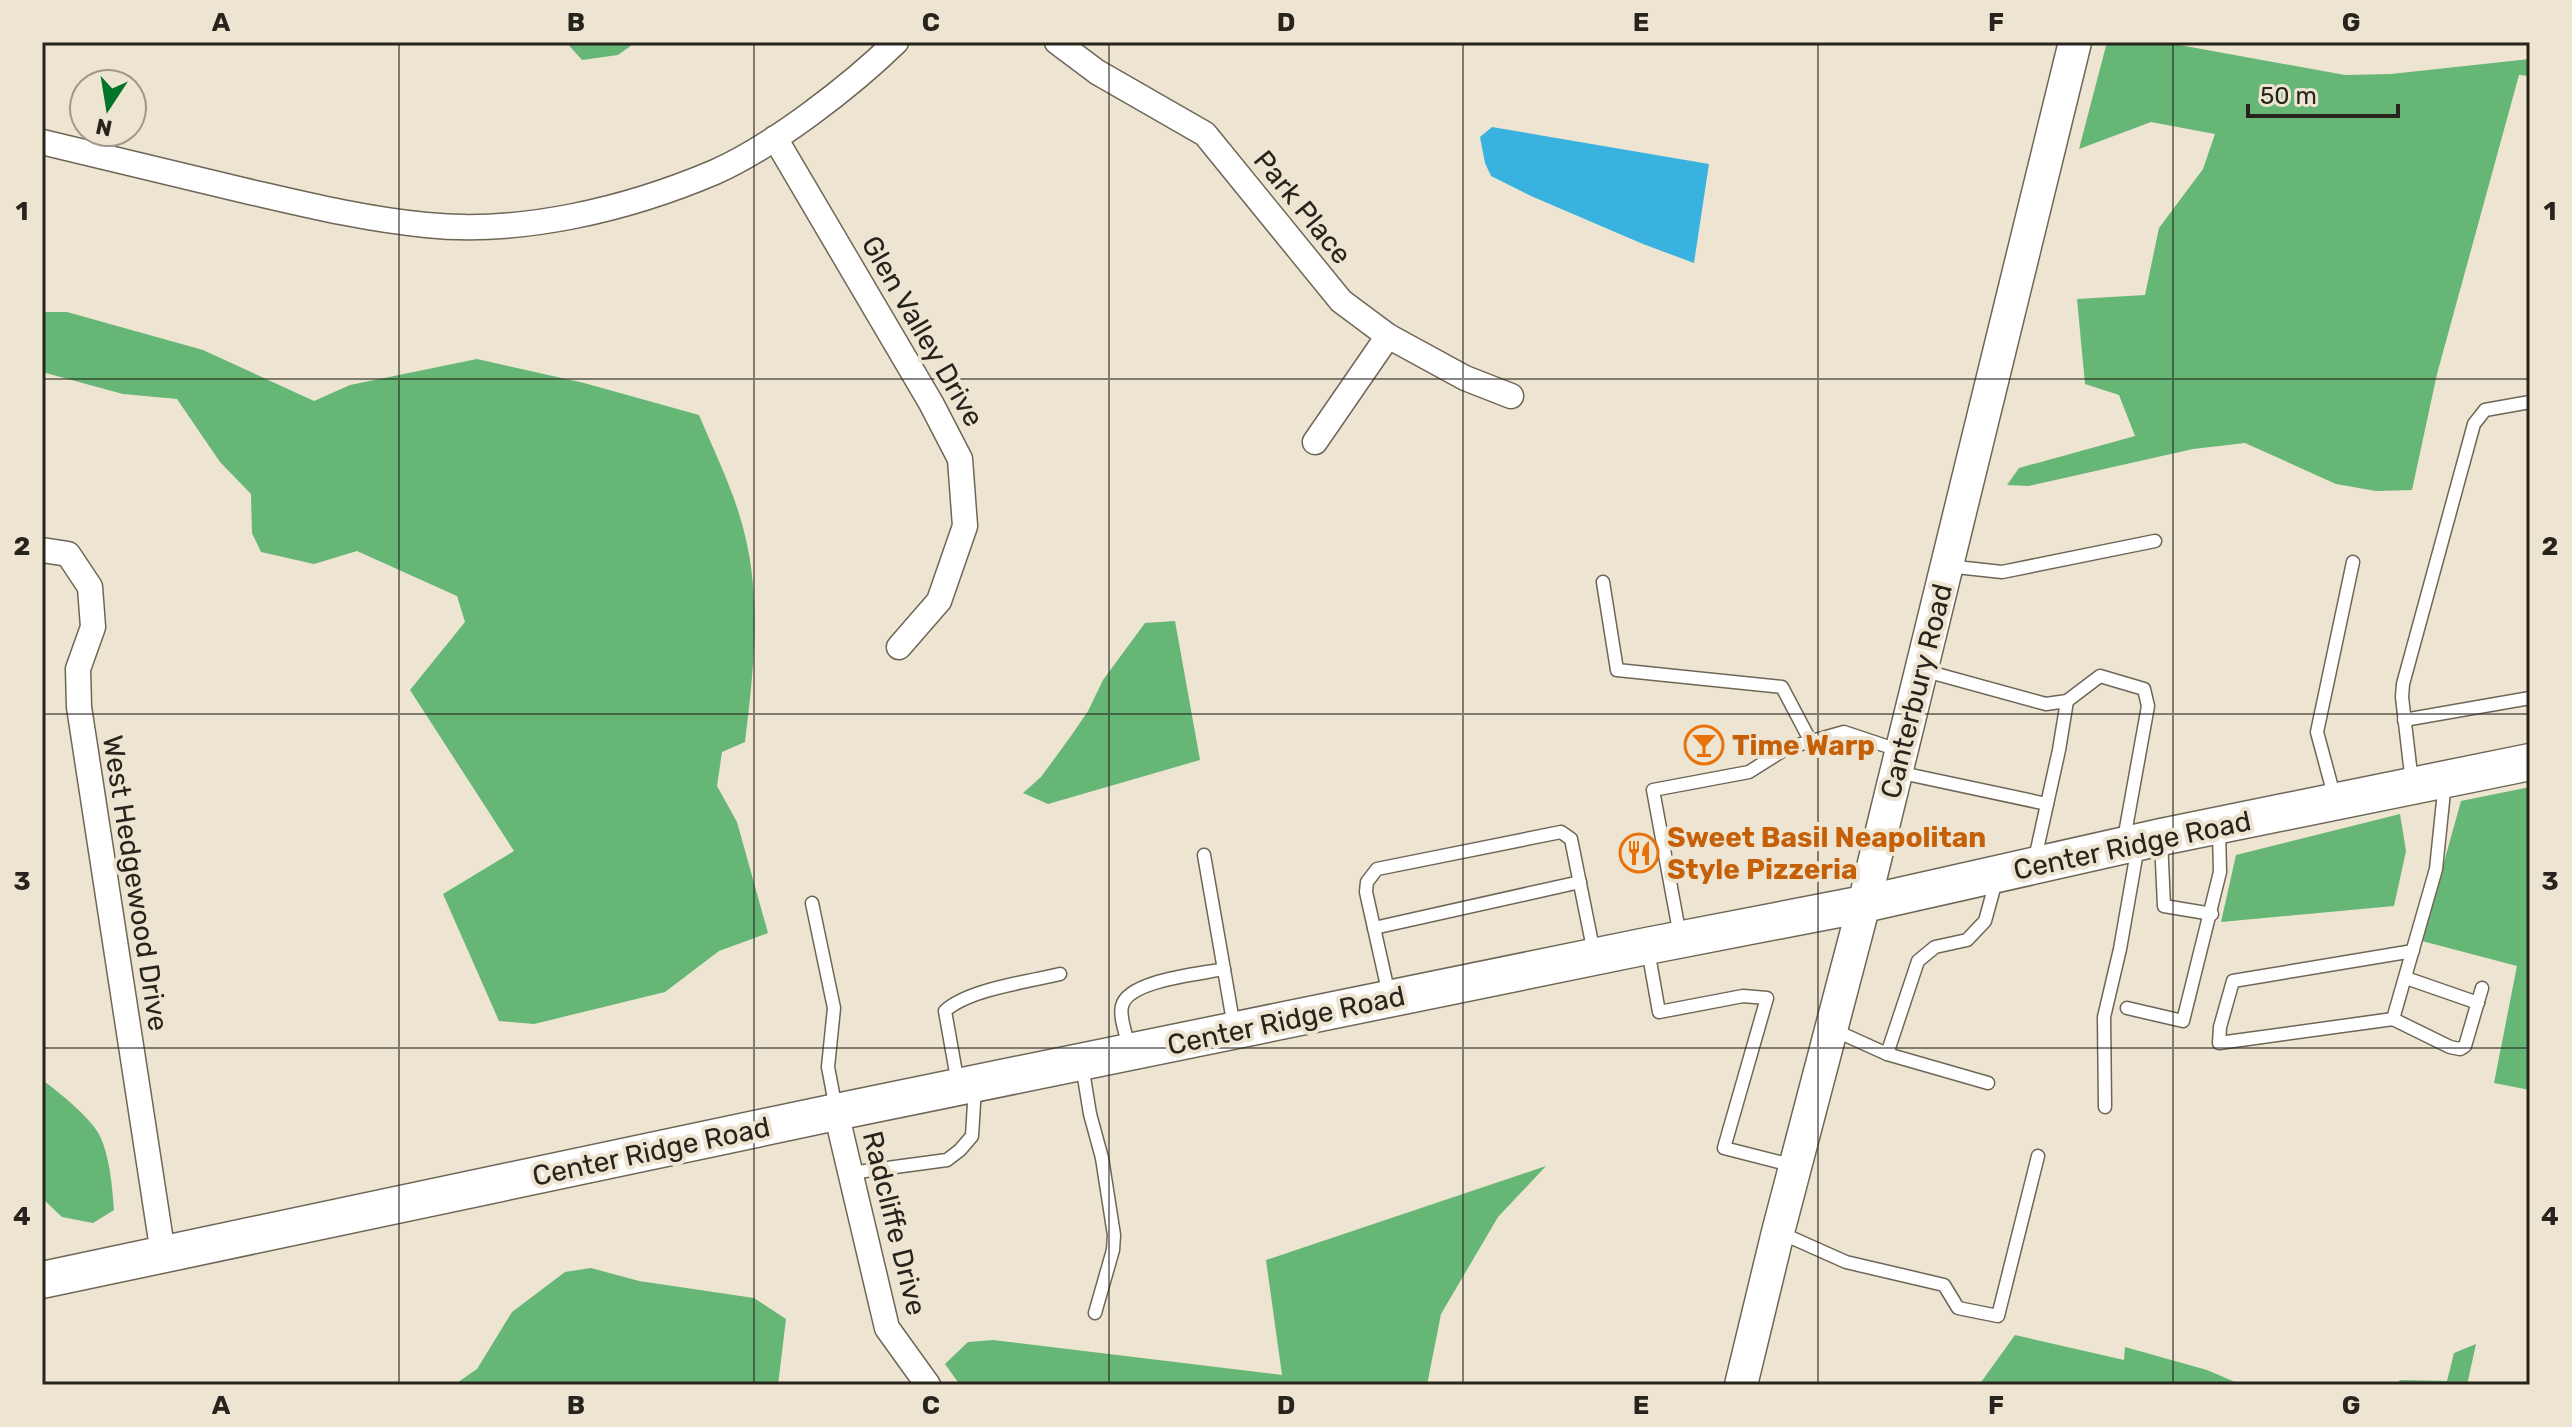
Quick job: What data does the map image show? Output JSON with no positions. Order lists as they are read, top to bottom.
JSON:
{
  "streets": {
    "main road": ["Center Ridge Road"],
    "street": [
      "Park Place",
      "Glen Valley Drive",
      "Canterbury Road",
      "West Hedgewood Drive",
      "Radcliffe Drive"
    ]
  },
  "crossings": [
    ["Canterbury Road", "Center Ridge Road"],
    ["Center Ridge Road", "West Hedgewood Drive"],
    ["Center Ridge Road", "Radcliffe Drive"]
  ],
  "places": {
    "bar": ["Time Warp"],
    "restaurant": ["Sweet Basil Neapolitan Style Pizzeria"]
  },
  "scale_bar": "50 m",
  "north": "bottom",
  "grid": {
    "columns": [
      "A",
      "B",
      "C",
      "D",
      "E",
      "F",
      "G"
    ],
    "rows": [
      "1",
      "2",
      "3",
      "4"
    ]
  }
}
